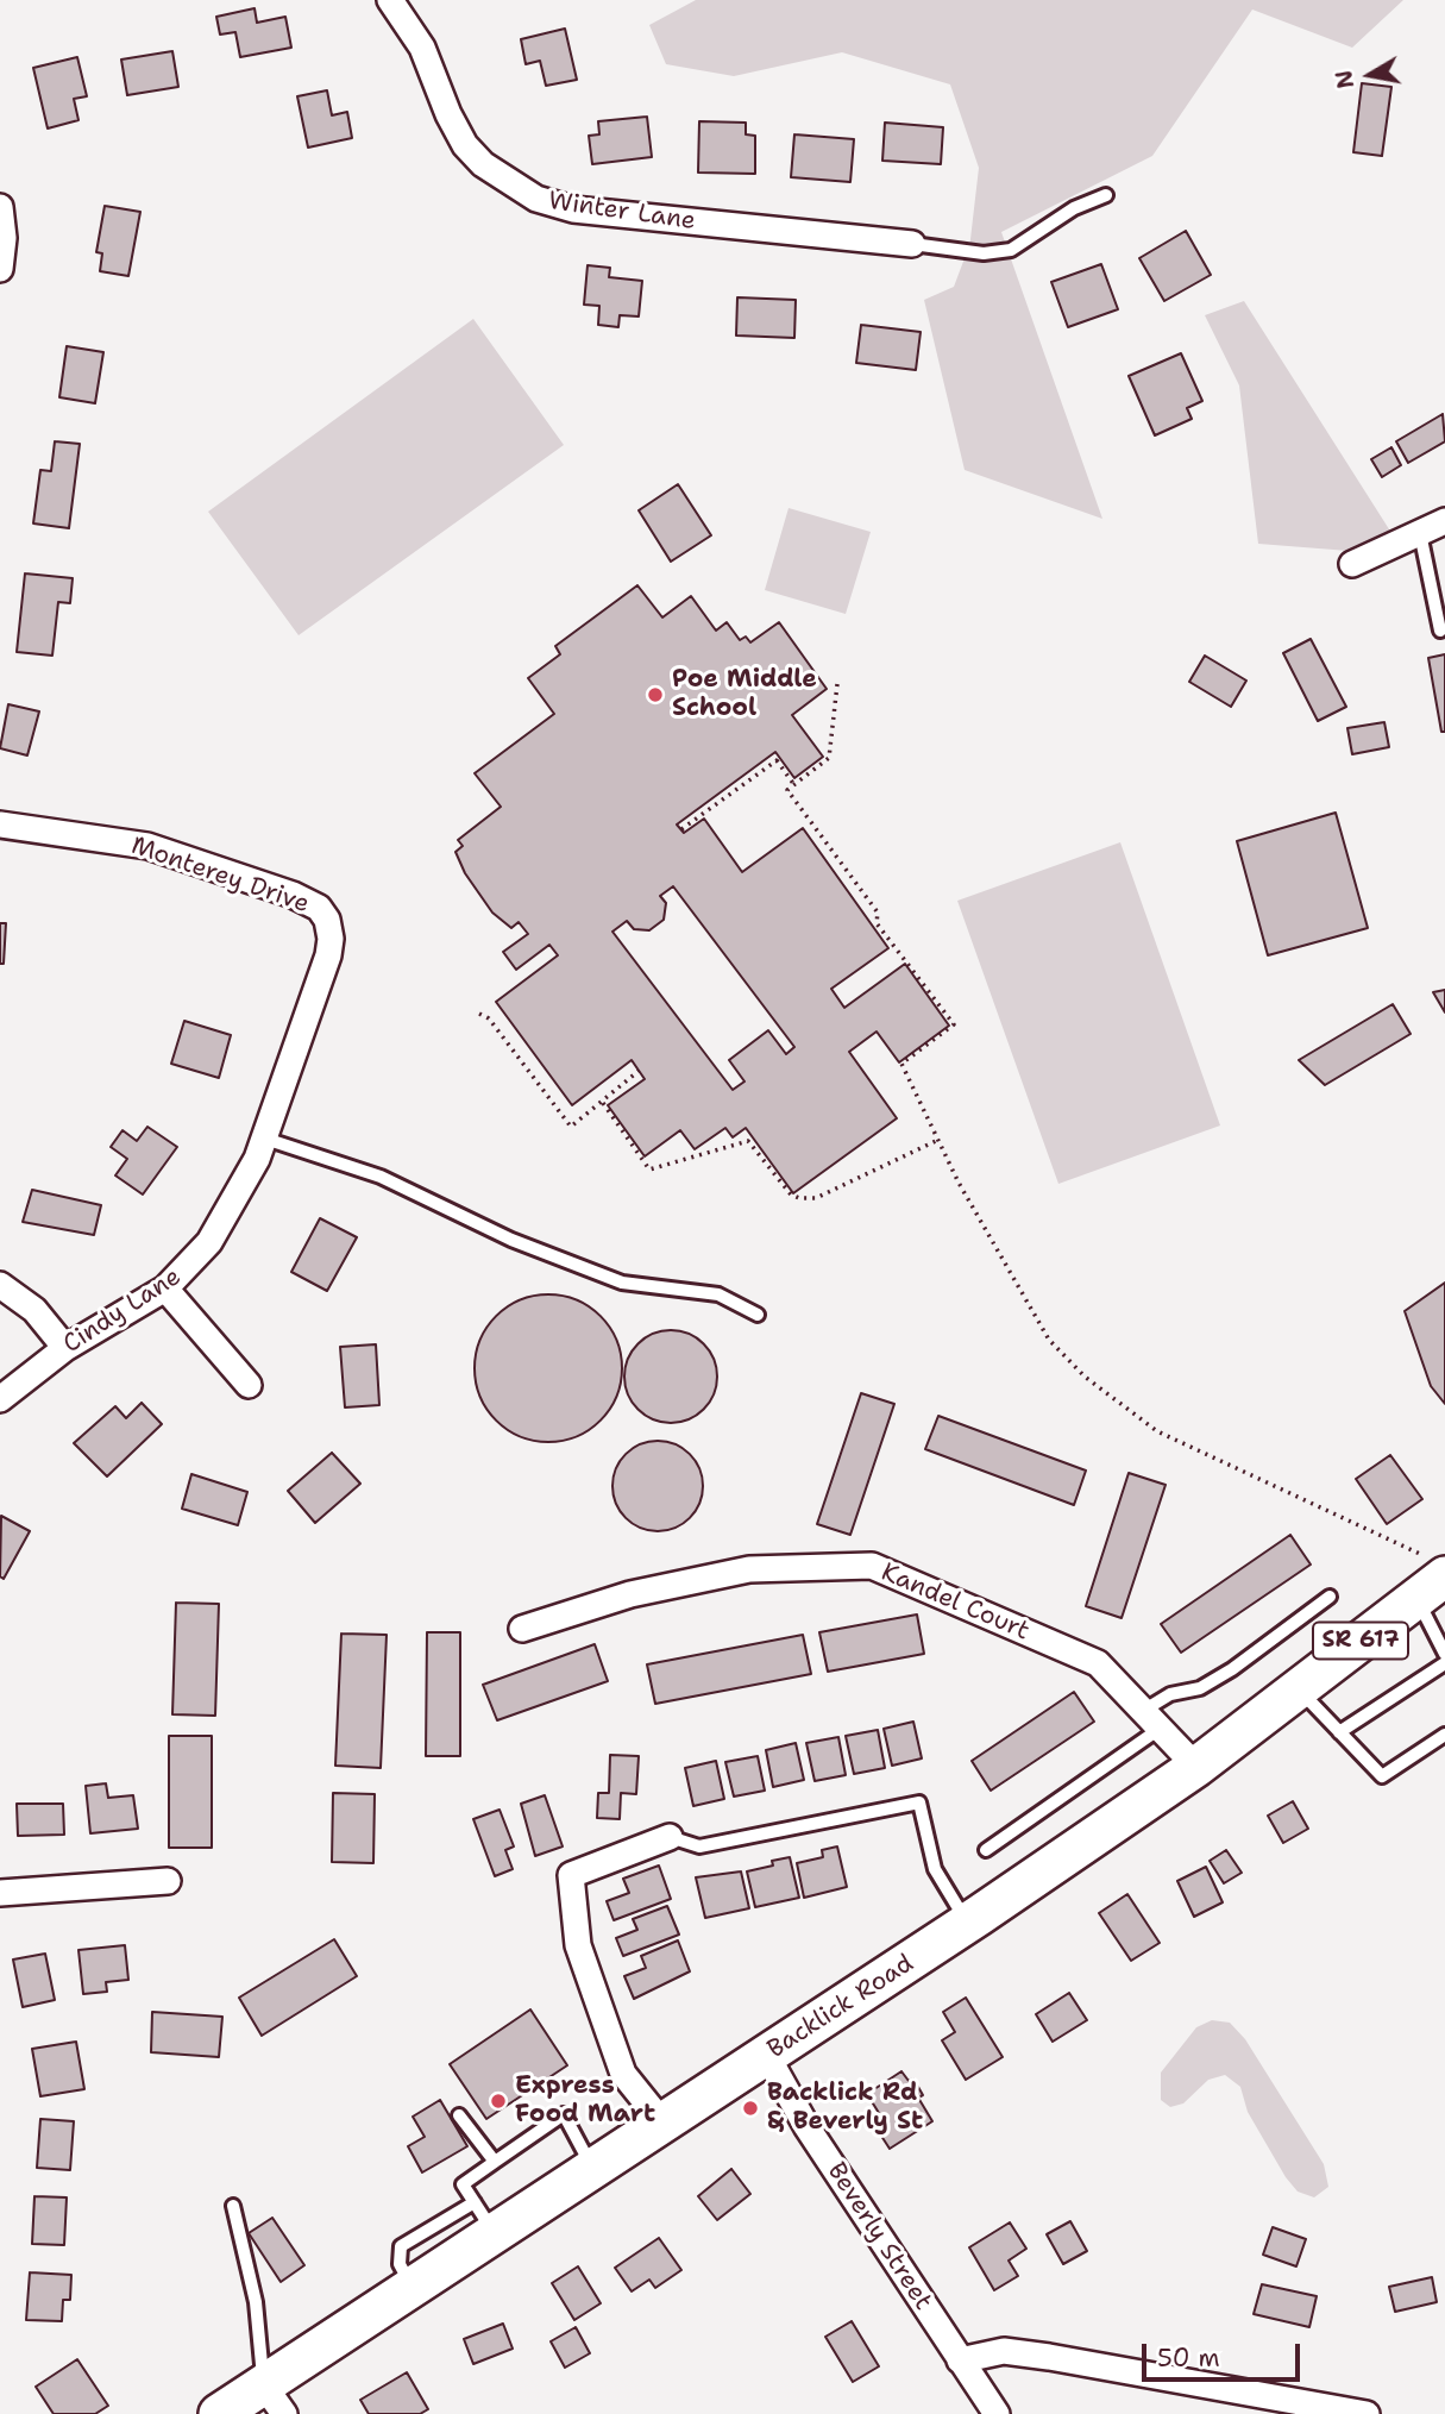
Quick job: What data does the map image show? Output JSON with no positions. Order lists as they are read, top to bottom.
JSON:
{
  "streets": {
    "main road": ["SR 617", "Backlick Road"],
    "street": [
      "Winter Lane",
      "Monterey Drive",
      "Cindy Lane",
      "Kandel Court",
      "Beverly Street"
    ]
  },
  "crossings": [
    ["Monterey Drive", "Cindy Lane"],
    ["Kandel Court", "Backlick Road"],
    ["Backlick Road", "Beverly Street"]
  ],
  "places": ["Poe Middle School", "Express Food Mart", "Backlick Rd & Beverly St"],
  "scale_bar": "50 m",
  "north": "left"
}
